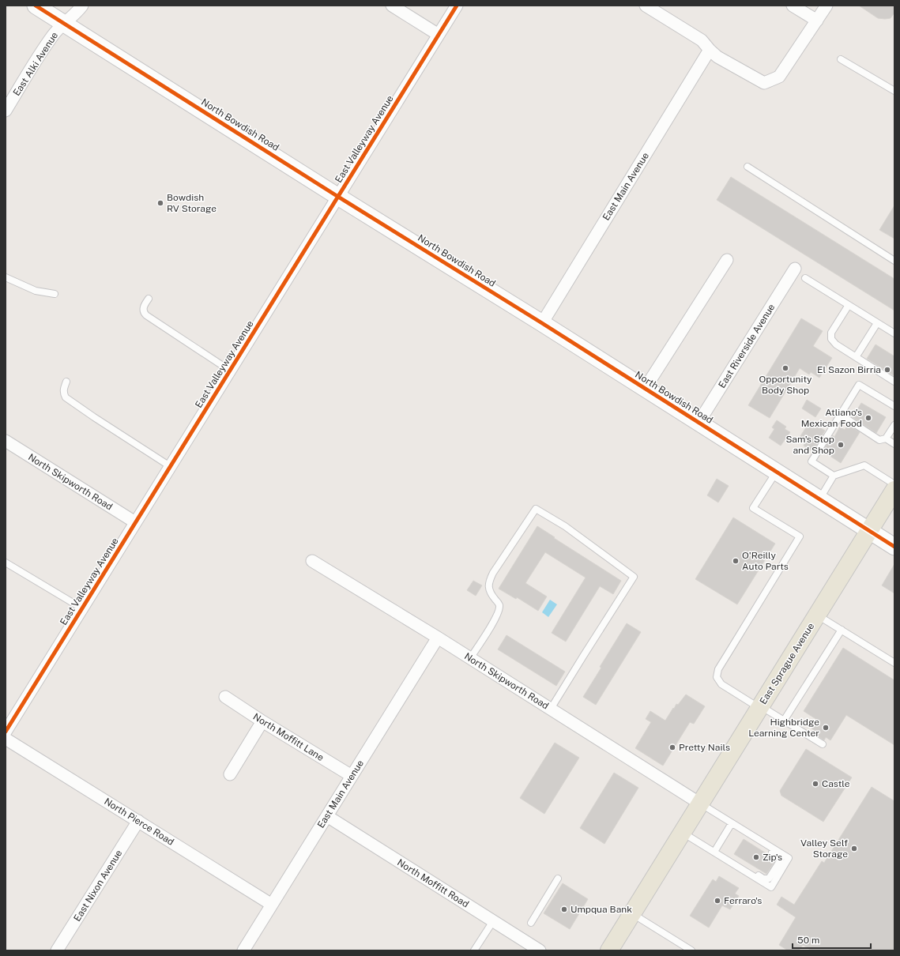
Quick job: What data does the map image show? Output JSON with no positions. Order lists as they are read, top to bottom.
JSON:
{
  "streets": {
    "main road": ["East Sprague Avenue"],
    "street": [
      "East Alki Avenue",
      "North Bowdish Road",
      "East Valleyway Avenue",
      "East Main Avenue",
      "East Riverside Avenue",
      "North Skipworth Road",
      "North Moffitt Lane",
      "North Pierce Road",
      "North Moffitt Road",
      "East Nixon Avenue"
    ]
  },
  "crossings": [
    ["East Alki Avenue", "North Bowdish Road"],
    ["North Bowdish Road", "East Valleyway Avenue"],
    ["North Bowdish Road", "East Main Avenue"],
    ["North Bowdish Road", "East Riverside Avenue"],
    ["North Bowdish Road", "East Sprague Avenue"],
    ["East Valleyway Avenue", "North Skipworth Road"],
    ["East Valleyway Avenue", "North Pierce Road"],
    ["East Main Avenue", "North Skipworth Road"],
    ["East Main Avenue", "North Moffitt Lane"],
    ["East Main Avenue", "North Pierce Road"],
    ["East Main Avenue", "North Moffitt Road"],
    ["North Skipworth Road", "East Sprague Avenue"],
    ["North Pierce Road", "East Nixon Avenue"]
  ],
  "places": [
    "Bowdish RV Storage",
    "Opportunity Body Shop",
    "El Sazon Birria",
    "Atliano's Mexican Food",
    "Sam's Stop and Shop",
    "O'Reilly Auto Parts",
    "Highbridge Learning Center",
    "Pretty Nails",
    "Castle",
    "Valley Self Storage",
    "Zip's",
    "Ferraro's",
    "Umpqua Bank"
  ],
  "scale_bar": "50 m"
}
